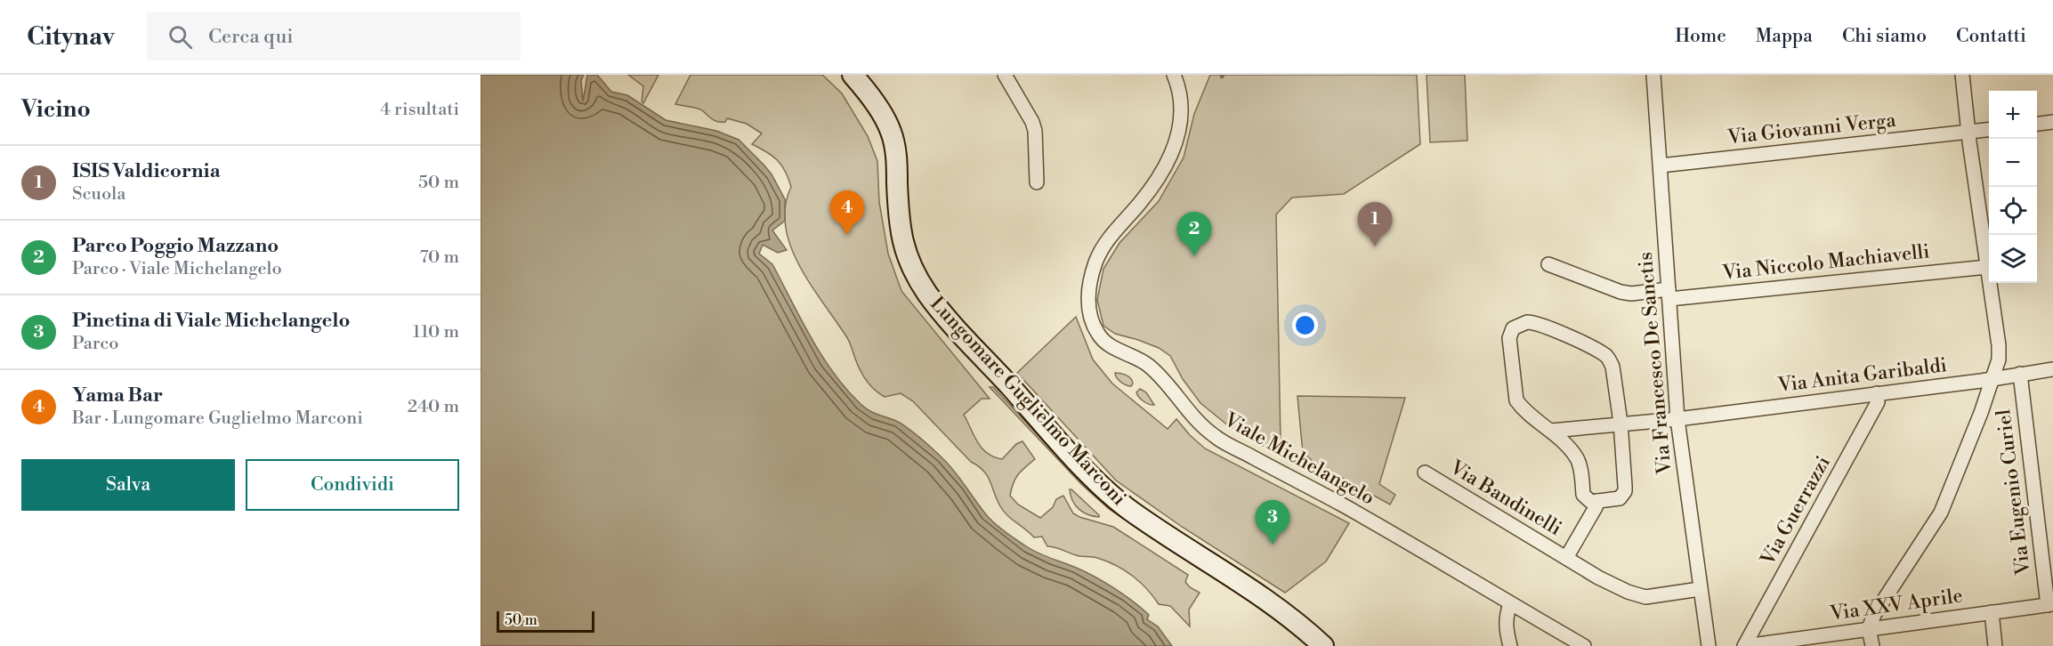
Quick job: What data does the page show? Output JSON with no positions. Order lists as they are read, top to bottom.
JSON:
{
  "streets": {
    "street": [
      "Via Giovanni Verga",
      "Via Niccolo Machiavelli",
      "Via Francesco De Sanctis",
      "Via Anita Garibaldi",
      "Lungomare Guglielmo Marconi",
      "Viale Michelangelo",
      "Via Eugenio Curiel",
      "Via Bandinelli",
      "Via Guerrazzi",
      "Via XXV Aprile"
    ]
  },
  "crossings": [
    ["Via Giovanni Verga", "Via Francesco De Sanctis"],
    ["Via Niccolo Machiavelli", "Via Francesco De Sanctis"],
    ["Via Francesco De Sanctis", "Via Anita Garibaldi"],
    ["Via Francesco De Sanctis", "Via Bandinelli"],
    ["Via Anita Garibaldi", "Via Eugenio Curiel"],
    ["Via Anita Garibaldi", "Via Guerrazzi"],
    ["Via Eugenio Curiel", "Via XXV Aprile"],
    ["Via Guerrazzi", "Via XXV Aprile"]
  ],
  "scale_bar": "50 m",
  "page": {
    "header": "Citynav",
    "search": "Cerca qui",
    "nav": [
      "Home",
      "Mappa",
      "Chi siamo",
      "Contatti"
    ],
    "heading": ["Vicino", "4 risultati"],
    "map_buttons": ["+", "−"],
    "list": [
      {
        "mark": "1",
        "name": "ISIS Valdicornia",
        "note": "Scuola",
        "value": "50 m"
      },
      {
        "mark": "2",
        "name": "Parco Poggio Mazzano",
        "note": "Parco · Viale Michelangelo",
        "value": "70 m"
      },
      {
        "mark": "3",
        "name": "Pinetina di Viale Michelangelo",
        "note": "Parco",
        "value": "110 m"
      },
      {
        "mark": "4",
        "name": "Yama Bar",
        "note": "Bar · Lungomare Guglielmo Marconi",
        "value": "240 m"
      }
    ],
    "pins": [
      "4",
      "1",
      "2",
      "3"
    ],
    "buttons": ["Salva", "Condividi"],
    "scale": "50 m"
  }
}
